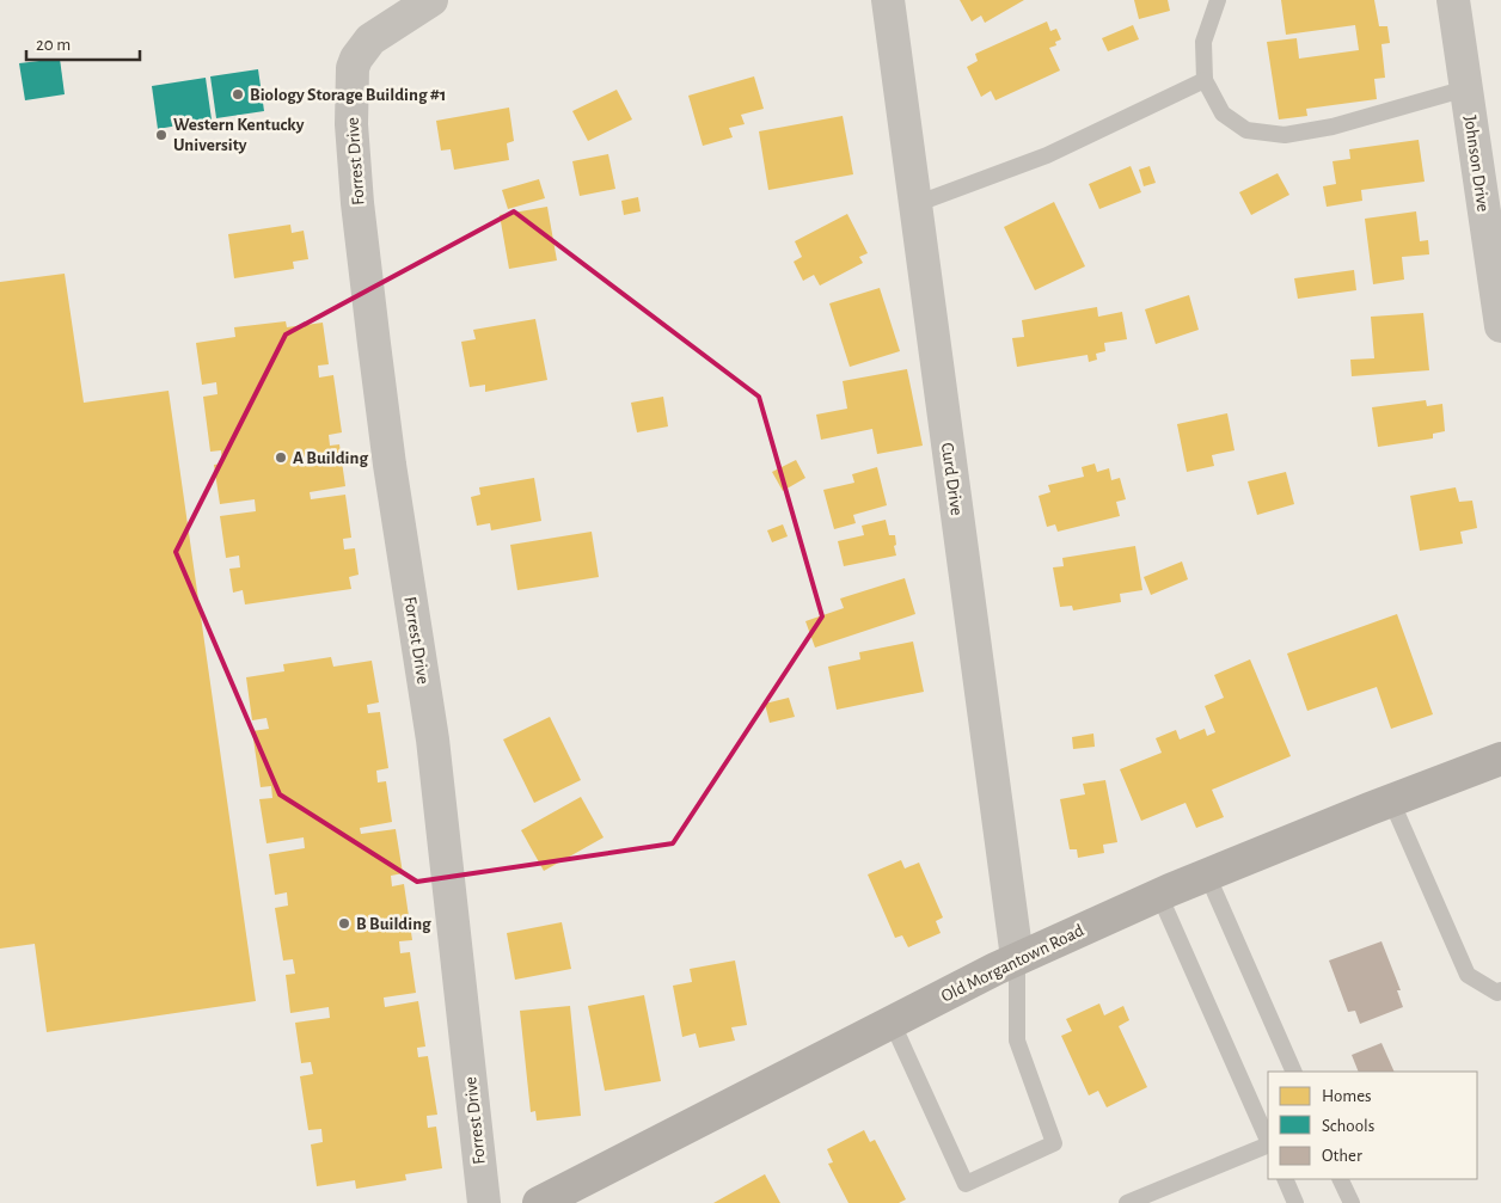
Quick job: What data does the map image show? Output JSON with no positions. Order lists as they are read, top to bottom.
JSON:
{
  "streets": {
    "street": [
      "Forrest Drive",
      "Johnson Drive",
      "Curd Drive",
      "Old Morgantown Road"
    ]
  },
  "crossings": [
    ["Curd Drive", "Old Morgantown Road"]
  ],
  "places": [
    "Biology Storage Building #1",
    "Western Kentucky University",
    "A Building",
    "B Building"
  ],
  "legend": ["Homes", "Schools", "Other"],
  "scale_bar": "20 m"
}
